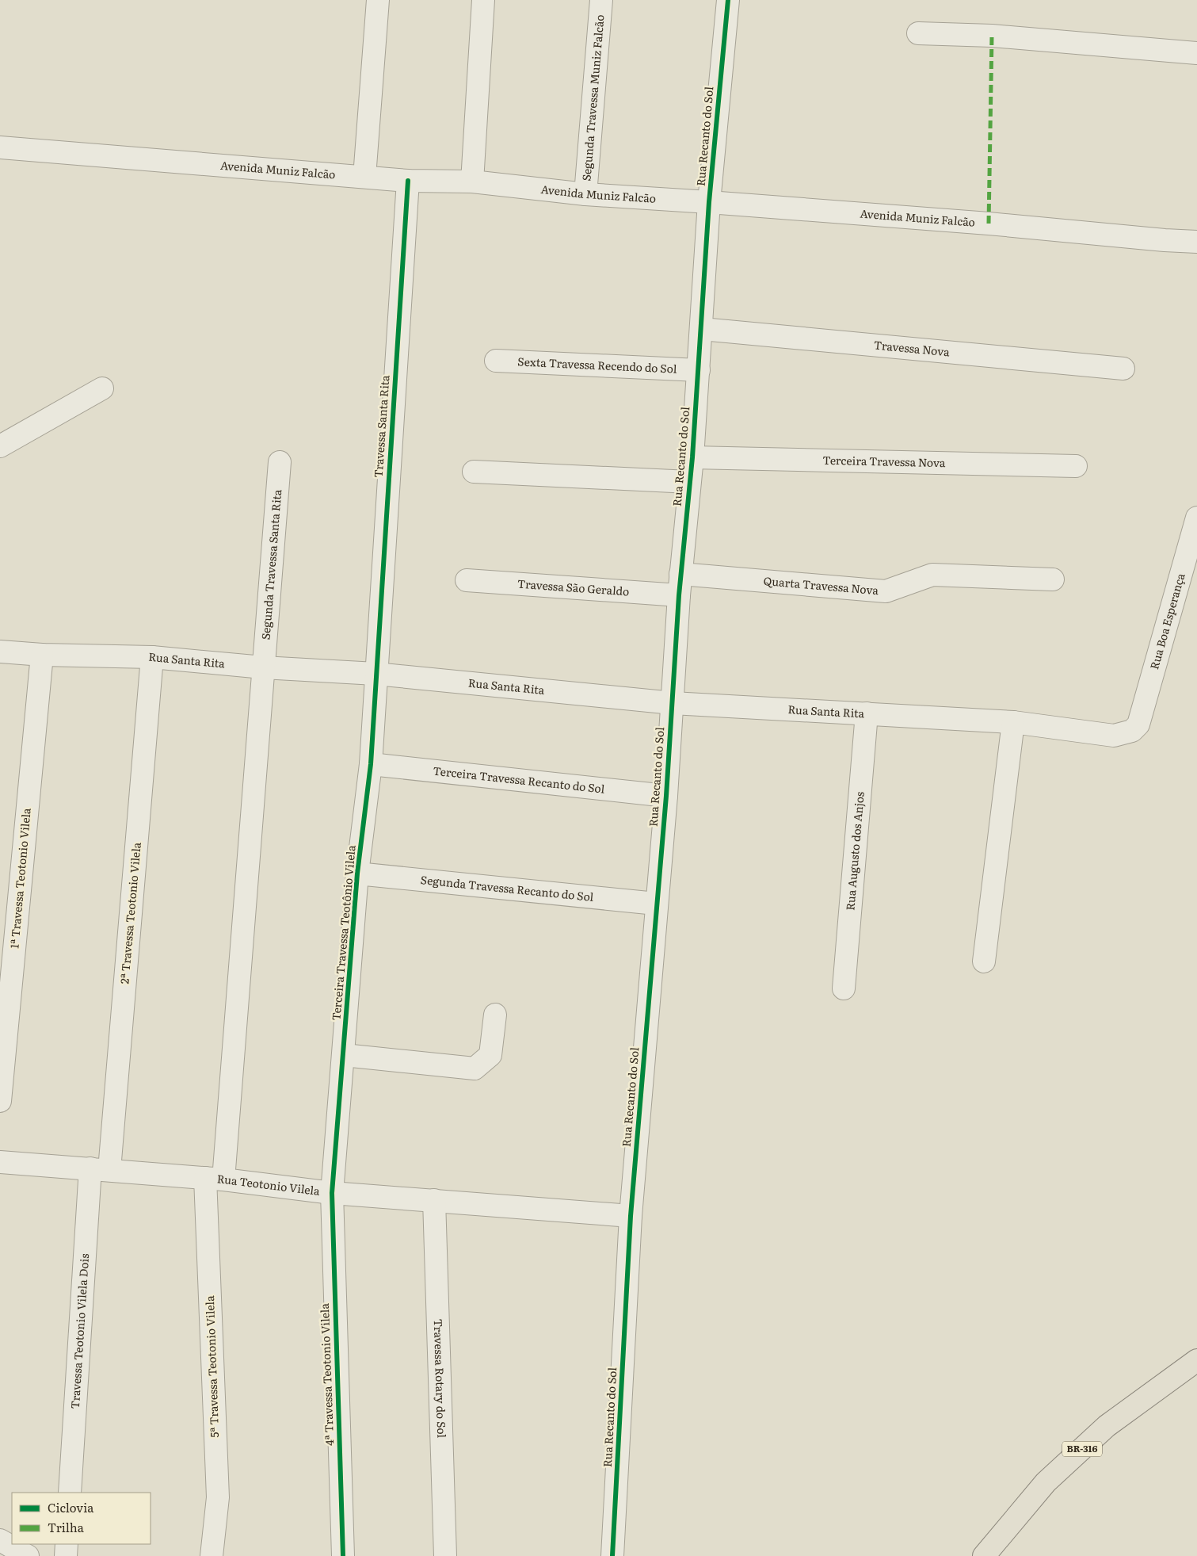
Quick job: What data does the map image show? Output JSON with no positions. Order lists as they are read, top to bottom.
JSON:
{
  "streets": {
    "main road": ["BR-316"],
    "street": [
      "Segunda Travessa Muniz Falcão",
      "Rua Recanto do Sol",
      "Avenida Muniz Falcão",
      "Travessa Nova",
      "Sexta Travessa Recendo do Sol",
      "Travessa Santa Rita",
      "Terceira Travessa Nova",
      "Segunda Travessa Santa Rita",
      "Quarta Travessa Nova",
      "Travessa São Geraldo",
      "Rua Boa Esperança",
      "Rua Santa Rita",
      "Terceira Travessa Recanto do Sol",
      "Rua Augusto dos Anjos",
      "1ª Travessa Teotonio Vilela",
      "Segunda Travessa Recanto do Sol",
      "2ª Travessa Teotonio Vilela",
      "Terceira Travessa Teotônio Vilela",
      "Rua Teotonio Vilela",
      "Travessa Teotonio Vilela Dois",
      "5ª Travessa Teotonio Vilela",
      "4ª Travessa Teotonio Vilela",
      "Travessa Rotary do Sol"
    ]
  },
  "crossings": [
    ["Segunda Travessa Muniz Falcão", "Avenida Muniz Falcão"],
    ["Rua Recanto do Sol", "Avenida Muniz Falcão"],
    ["Rua Recanto do Sol", "Travessa Nova"],
    ["Rua Recanto do Sol", "Sexta Travessa Recendo do Sol"],
    ["Rua Recanto do Sol", "Terceira Travessa Nova"],
    ["Rua Recanto do Sol", "Quarta Travessa Nova"],
    ["Rua Recanto do Sol", "Travessa São Geraldo"],
    ["Rua Recanto do Sol", "Rua Santa Rita"],
    ["Rua Recanto do Sol", "Terceira Travessa Recanto do Sol"],
    ["Rua Recanto do Sol", "Segunda Travessa Recanto do Sol"],
    ["Rua Recanto do Sol", "Rua Teotonio Vilela"],
    ["Avenida Muniz Falcão", "Travessa Santa Rita"],
    ["Travessa Santa Rita", "Rua Santa Rita"],
    ["Travessa Santa Rita", "Terceira Travessa Teotônio Vilela"],
    ["Segunda Travessa Santa Rita", "Rua Santa Rita"],
    ["Quarta Travessa Nova", "Travessa São Geraldo"],
    ["Rua Boa Esperança", "Rua Santa Rita"],
    ["Rua Santa Rita", "Rua Augusto dos Anjos"],
    ["Rua Santa Rita", "1ª Travessa Teotonio Vilela"],
    ["Rua Santa Rita", "2ª Travessa Teotonio Vilela"],
    ["Rua Santa Rita", "Terceira Travessa Teotônio Vilela"],
    ["Terceira Travessa Recanto do Sol", "Terceira Travessa Teotônio Vilela"],
    ["Segunda Travessa Recanto do Sol", "Terceira Travessa Teotônio Vilela"],
    ["2ª Travessa Teotonio Vilela", "Rua Teotonio Vilela"],
    ["2ª Travessa Teotonio Vilela", "Travessa Teotonio Vilela Dois"],
    ["Terceira Travessa Teotônio Vilela", "Rua Teotonio Vilela"],
    ["Terceira Travessa Teotônio Vilela", "4ª Travessa Teotonio Vilela"],
    ["Rua Teotonio Vilela", "Travessa Teotonio Vilela Dois"],
    ["Rua Teotonio Vilela", "5ª Travessa Teotonio Vilela"],
    ["Rua Teotonio Vilela", "4ª Travessa Teotonio Vilela"],
    ["Rua Teotonio Vilela", "Travessa Rotary do Sol"]
  ],
  "legend": ["Ciclovia", "Trilha"]
}
